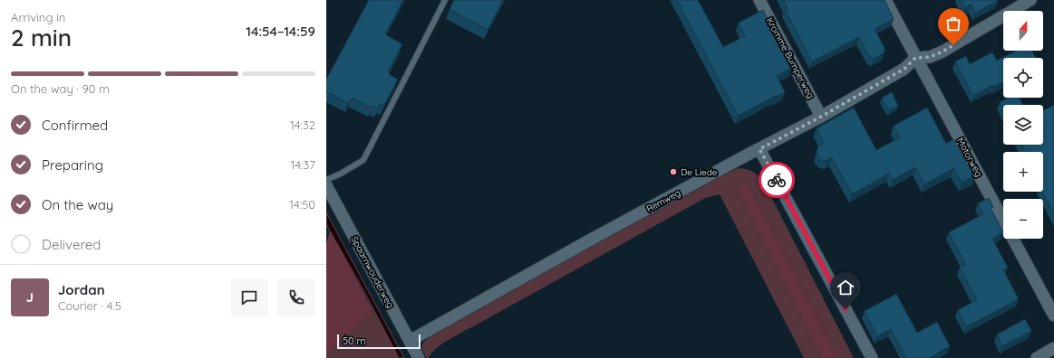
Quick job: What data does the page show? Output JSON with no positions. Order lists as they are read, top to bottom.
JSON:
{
  "streets": {
    "street": [
      "Kromme Bumperweg",
      "Motorweg",
      "Remweg",
      "Spaarnwouderweg"
    ]
  },
  "crossings": [
    ["Kromme Bumperweg", "Remweg"],
    ["Motorweg", "Remweg"],
    ["Remweg", "Spaarnwouderweg"]
  ],
  "places": ["De Liede"],
  "scale_bar": "50 m",
  "north": "top",
  "page": {
    "heading": ["2 min", "Arriving in", "14:54–14:59"],
    "panel": ["Jordan", "Courier · 4.5"],
    "map_buttons": ["+", "−"],
    "bar": "On the way · 90 m",
    "list": [
      ["Confirmed", "14:32"],
      ["Preparing", "14:37"],
      ["On the way", "14:50"],
      "Delivered"
    ],
    "round": "J",
    "scale": "50 m"
  }
}
